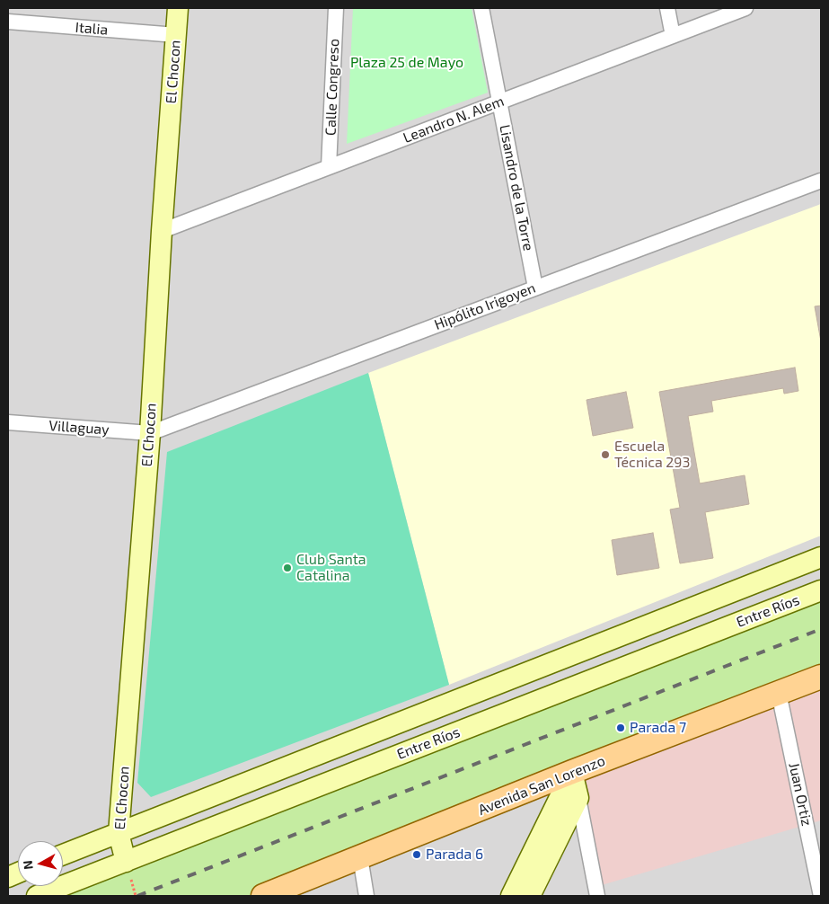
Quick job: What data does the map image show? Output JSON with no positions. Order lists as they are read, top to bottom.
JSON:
{
  "streets": {
    "main road": ["Avenida San Lorenzo"],
    "street": [
      "Italia",
      "El Chocon",
      "Calle Congreso",
      "Leandro N. Alem",
      "Lisandro de la Torre",
      "Hipólito Irigoyen",
      "Villaguay",
      "Entre Ríos",
      "Juan Ortiz"
    ]
  },
  "crossings": [
    ["Italia", "El Chocon"],
    ["El Chocon", "Leandro N. Alem"],
    ["El Chocon", "Hipólito Irigoyen"],
    ["El Chocon", "Villaguay"],
    ["El Chocon", "Entre Ríos"],
    ["Calle Congreso", "Leandro N. Alem"],
    ["Leandro N. Alem", "Lisandro de la Torre"],
    ["Lisandro de la Torre", "Hipólito Irigoyen"],
    ["Hipólito Irigoyen", "Villaguay"],
    ["Avenida San Lorenzo", "Juan Ortiz"]
  ],
  "parks": ["Plaza 25 de Mayo"],
  "places": [
    "Escuela Técnica 293",
    "Club Santa Catalina",
    "Parada 7",
    "Parada 6"
  ],
  "north": "left"
}
